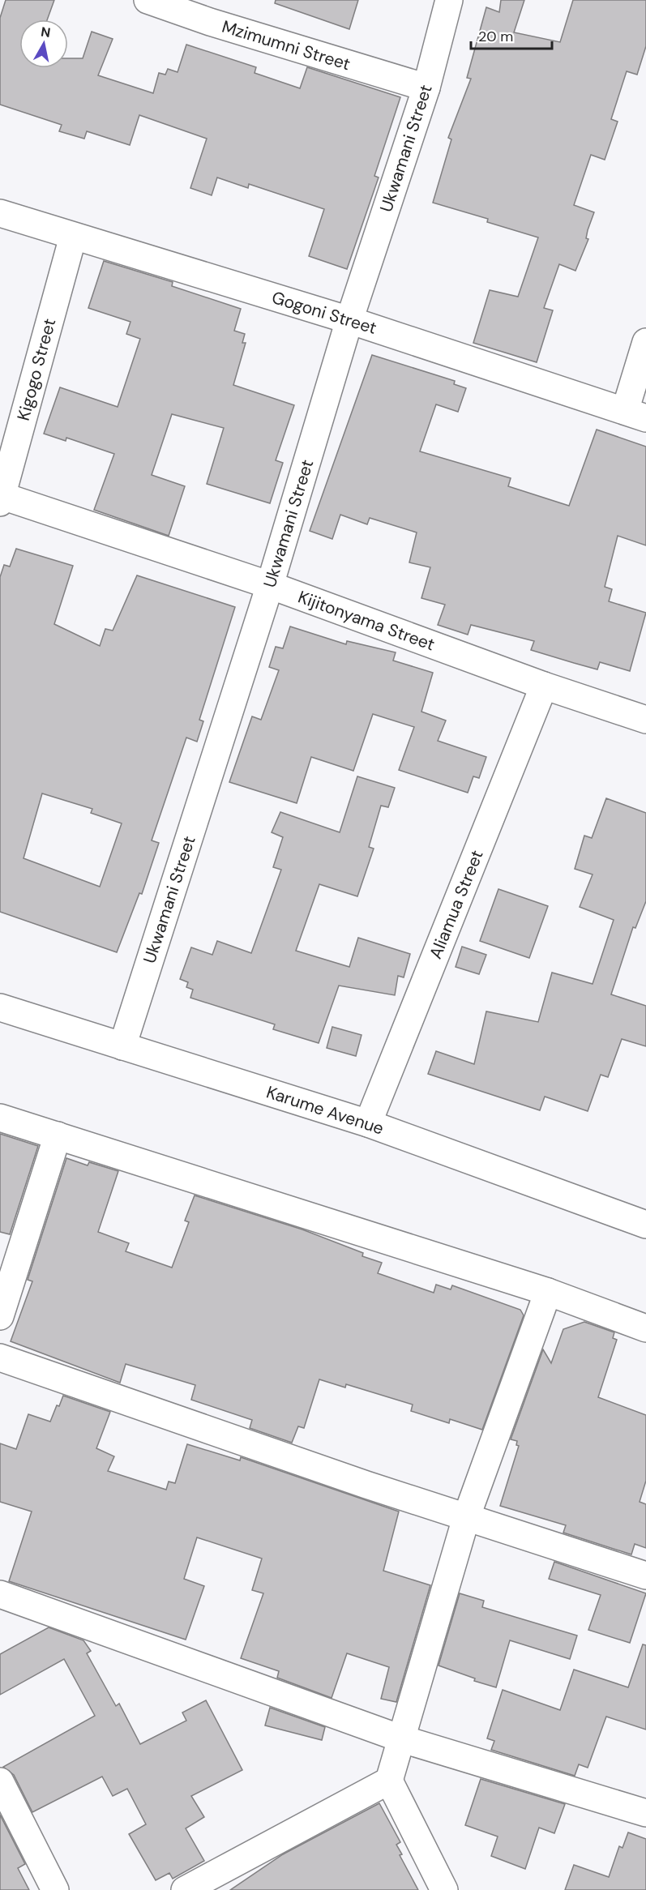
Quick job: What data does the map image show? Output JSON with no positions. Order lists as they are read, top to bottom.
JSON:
{
  "streets": {
    "street": [
      "Mzimumni Street",
      "Ukwamani Street",
      "Gogoni Street",
      "Kigogo Street",
      "Kijitonyama Street",
      "Aliamua Street",
      "Karume Avenue"
    ]
  },
  "crossings": [
    ["Mzimumni Street", "Ukwamani Street"],
    ["Ukwamani Street", "Gogoni Street"],
    ["Ukwamani Street", "Kijitonyama Street"],
    ["Ukwamani Street", "Karume Avenue"],
    ["Gogoni Street", "Kigogo Street"],
    ["Kigogo Street", "Kijitonyama Street"],
    ["Kijitonyama Street", "Aliamua Street"],
    ["Aliamua Street", "Karume Avenue"]
  ],
  "scale_bar": "20 m",
  "north": "top"
}
